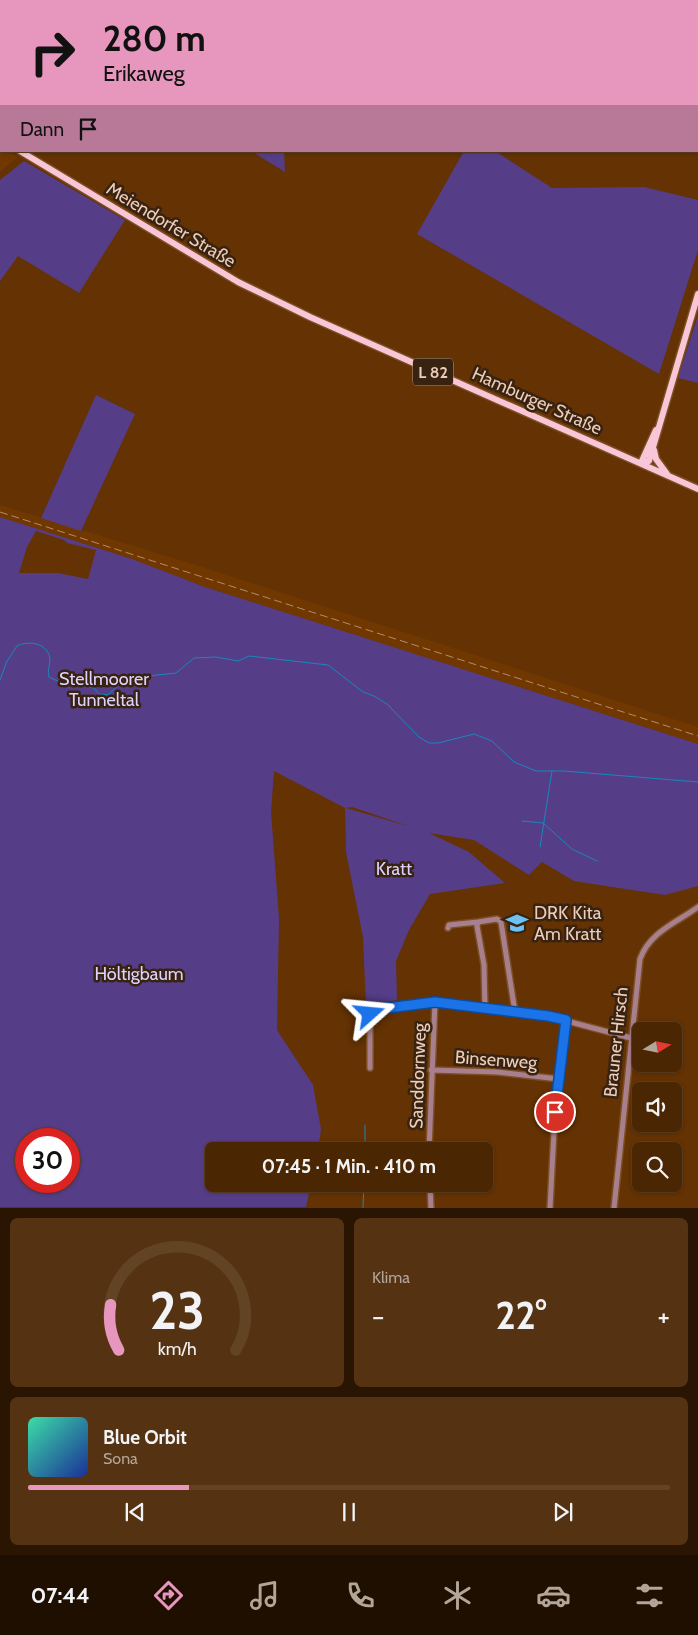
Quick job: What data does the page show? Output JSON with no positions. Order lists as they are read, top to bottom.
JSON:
{
  "streets": {
    "main road": ["Meiendorfer Straße", "L 82", "Hamburger Straße"],
    "street": ["Brauner Hirsch", "Binsenweg", "Sanddornweg"]
  },
  "crossings": [
    ["Meiendorfer Straße", "Hamburger Straße"],
    ["Binsenweg", "Sanddornweg"]
  ],
  "parks": ["Stellmoorer Tunneltal", "Kratt", "Höltigbaum"],
  "places": {
    "school or university": ["DRK Kita Am Kratt"]
  },
  "north": "right",
  "page": {
    "turn": ["280 m", "Erikaweg"],
    "then": "Dann",
    "limit": "30",
    "trip": "07:45 · 1 Min. · 410 m",
    "tile": "Klima",
    "heat": ["−", "22°", "+"],
    "song": ["Blue Orbit", "Sona"],
    "tabs": "07:44",
    "gauge": ["23", "km/h"]
  }
}
